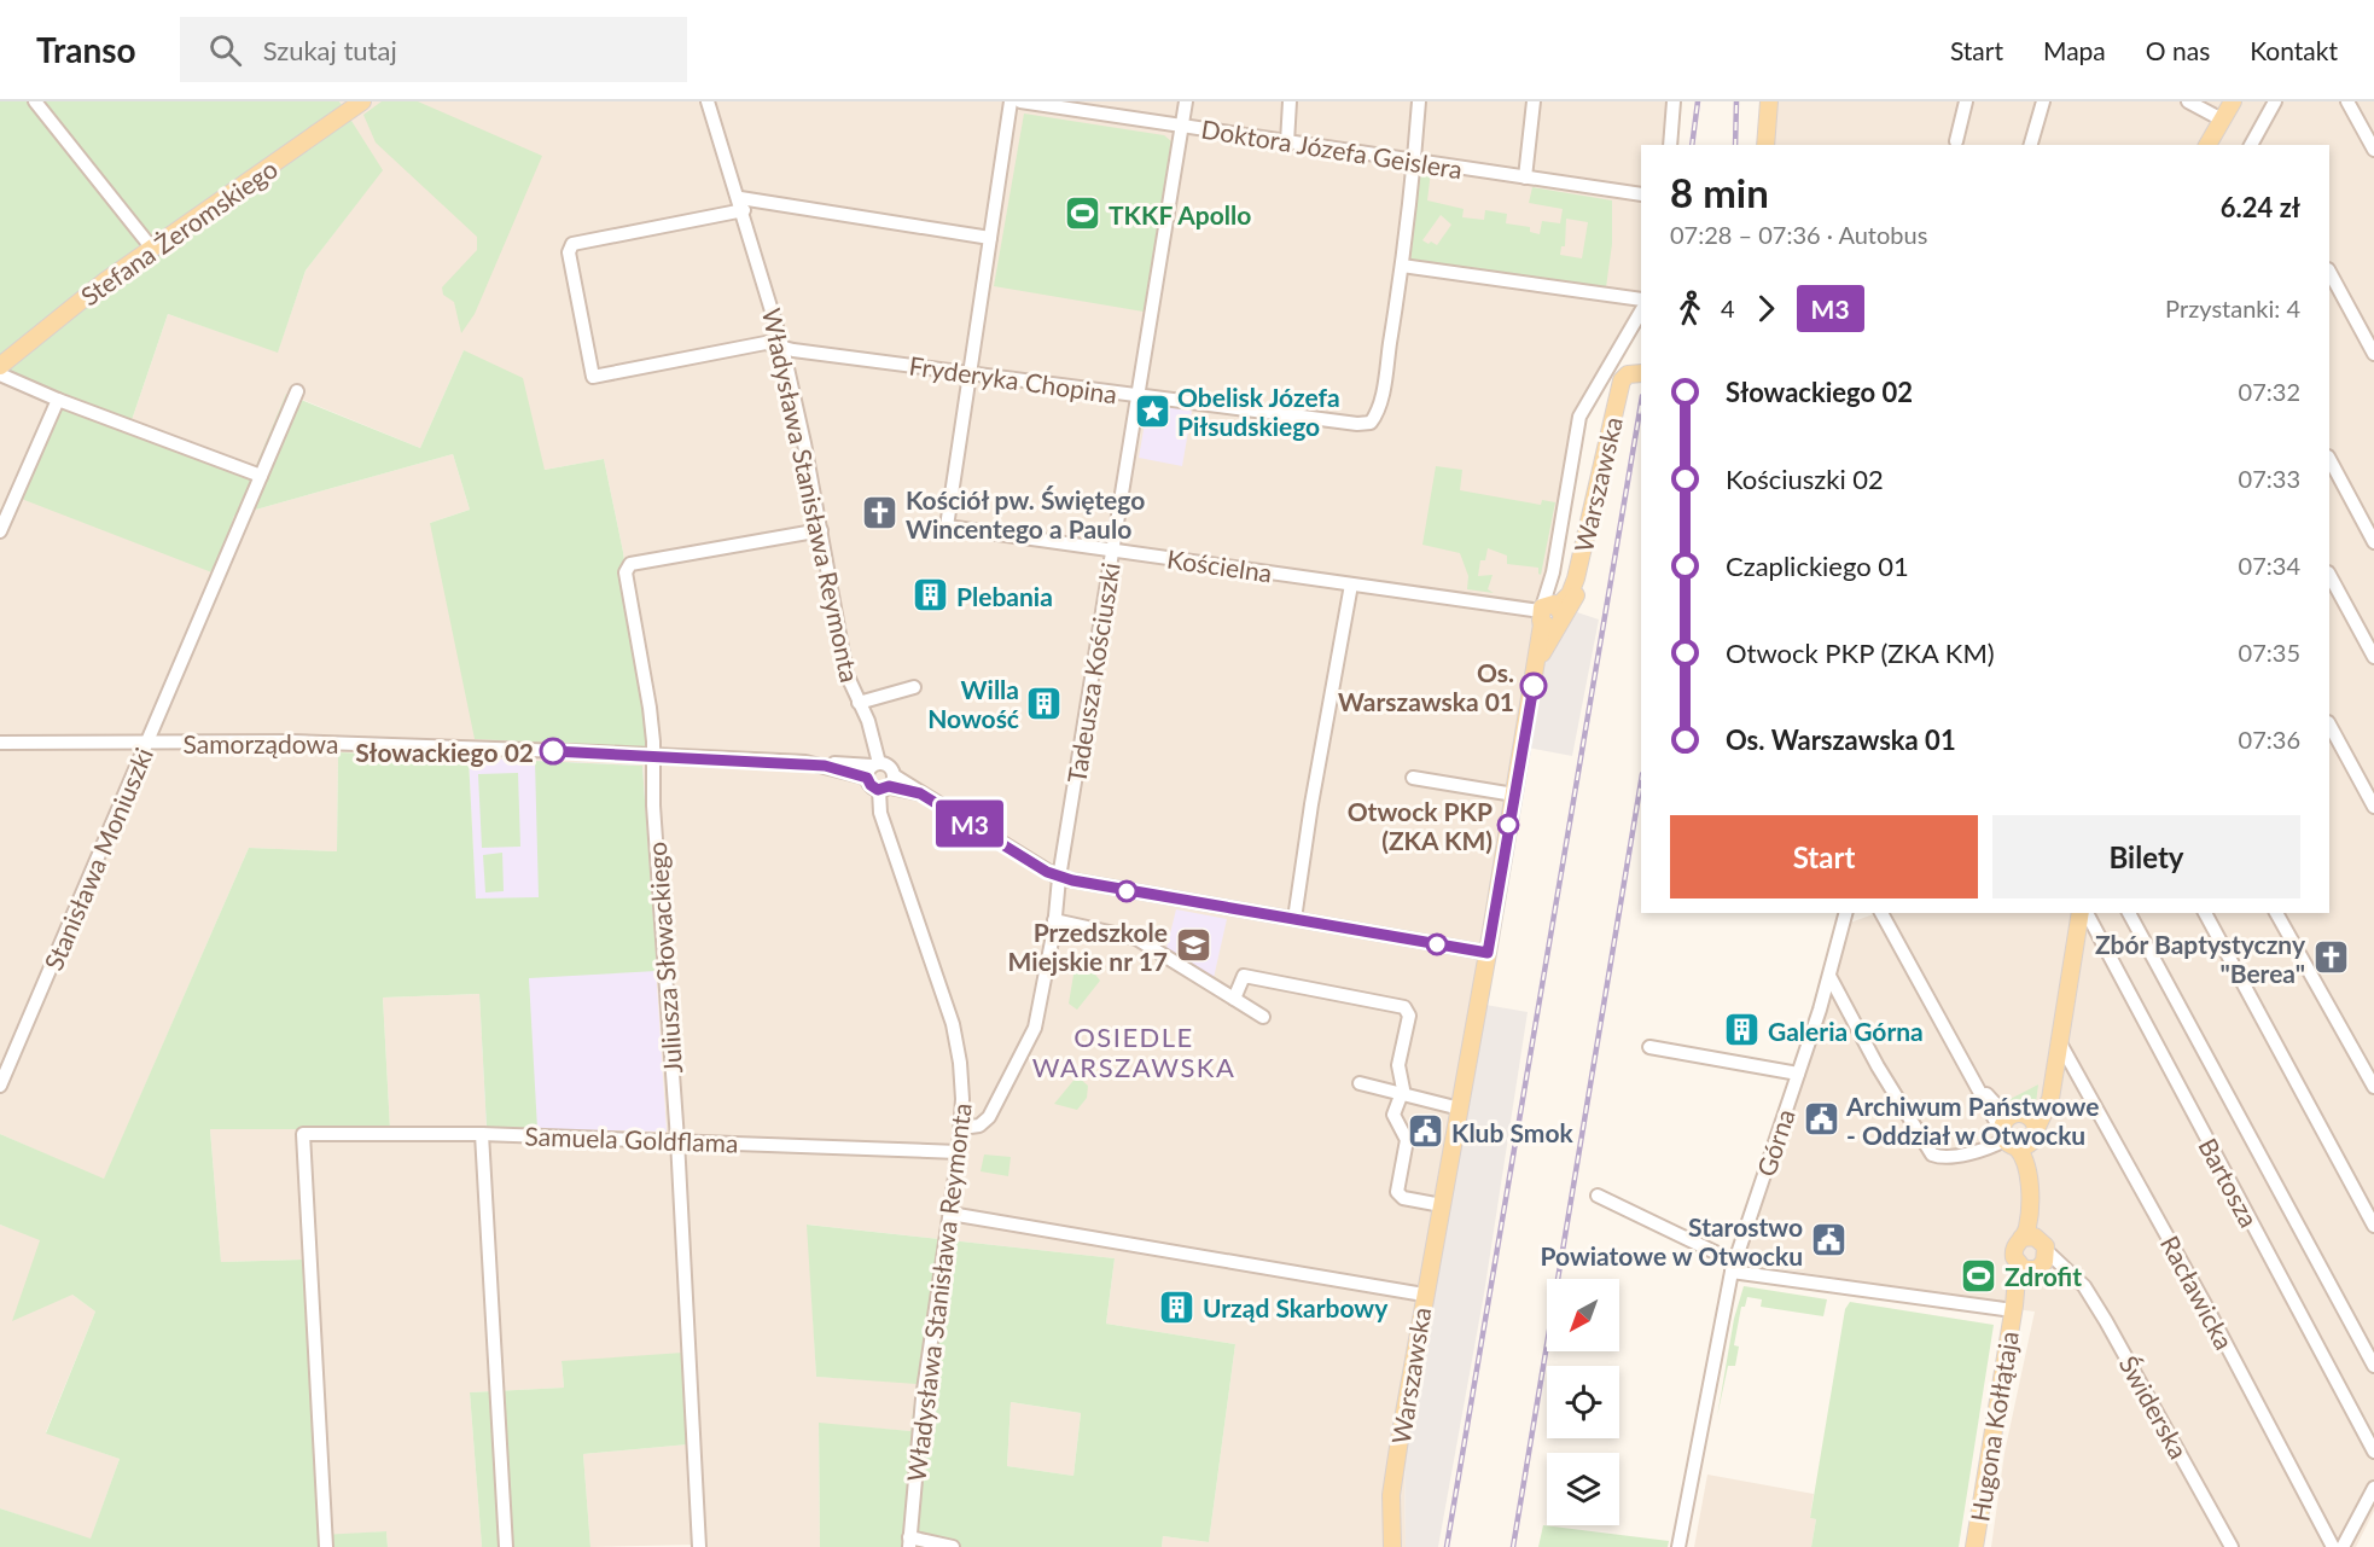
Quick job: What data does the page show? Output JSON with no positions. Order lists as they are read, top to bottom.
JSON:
{
  "streets": {
    "main road": ["Stefana Żeromskiego", "Warszawska", "Hugona Kołłątaja"],
    "street": [
      "Doktora Józefa Geislera",
      "Fryderyka Chopina",
      "Władysława Stanisława Reymonta",
      "Kościelna",
      "Tadeusza Kościuszki",
      "Samorządowa",
      "Stanisława Moniuszki",
      "Juliusza Słowackiego",
      "Samuela Goldflama",
      "Górna",
      "Bartosza",
      "Racławicka",
      "Świderska"
    ]
  },
  "crossings": [
    ["Doktora Józefa Geislera", "Fryderyka Chopina"],
    ["Doktora Józefa Geislera", "Tadeusza Kościuszki"],
    ["Fryderyka Chopina", "Władysława Stanisława Reymonta"],
    ["Fryderyka Chopina", "Kościelna"],
    ["Fryderyka Chopina", "Tadeusza Kościuszki"],
    ["Warszawska", "Kościelna"],
    ["Władysława Stanisława Reymonta", "Tadeusza Kościuszki"],
    ["Władysława Stanisława Reymonta", "Samorządowa"],
    ["Władysława Stanisława Reymonta", "Juliusza Słowackiego"],
    ["Władysława Stanisława Reymonta", "Samuela Goldflama"],
    ["Kościelna", "Tadeusza Kościuszki"],
    ["Samorządowa", "Stanisława Moniuszki"],
    ["Samorządowa", "Juliusza Słowackiego"],
    ["Juliusza Słowackiego", "Samuela Goldflama"],
    ["Świderska", "Hugona Kołłątaja"]
  ],
  "districts": ["OSIEDLE WARSZAWSKA"],
  "places": {
    "sports": ["TKKF Apollo", "Zdrofit"],
    "place": ["Obelisk Józefa Piłsudskiego"],
    "church": ["Kościół pw. Świętego Wincentego a Paulo", "Zbór Baptystyczny \"Berea\""],
    "building": [
      "Plebania",
      "Willa Nowość",
      "Galeria Górna",
      "Urząd Skarbowy"
    ],
    "other": ["Os. Warszawska 01", "Słowackiego 02", "Otwock PKP (ZKA KM)"],
    "school or university": ["Przedszkole Miejskie nr 17"],
    "public building": ["Archiwum Państwowe - Oddział w Otwocku", "Klub Smok", "Starostwo Powiatowe w Otwocku"]
  },
  "lines": ["bus line M3"],
  "north": "bottom left",
  "page": {
    "header": "Transo",
    "search": "Szukaj tutaj",
    "nav": [
      "Start",
      "Mapa",
      "O nas",
      "Kontakt"
    ],
    "on_map": "M3",
    "heading": ["8 min", "07:28 – 07:36 · Autobus", "6.24 zł"],
    "legs": ["4", "M3", "Przystanki: 4"],
    "list": [
      {
        "name": "Słowackiego 02",
        "value": "07:32"
      },
      {
        "name": "Kościuszki 02",
        "value": "07:33"
      },
      {
        "name": "Czaplickiego 01",
        "value": "07:34"
      },
      {
        "name": "Otwock PKP (ZKA KM)",
        "value": "07:35"
      },
      {
        "name": "Os. Warszawska 01",
        "value": "07:36"
      }
    ],
    "buttons": ["Start", "Bilety"]
  }
}
